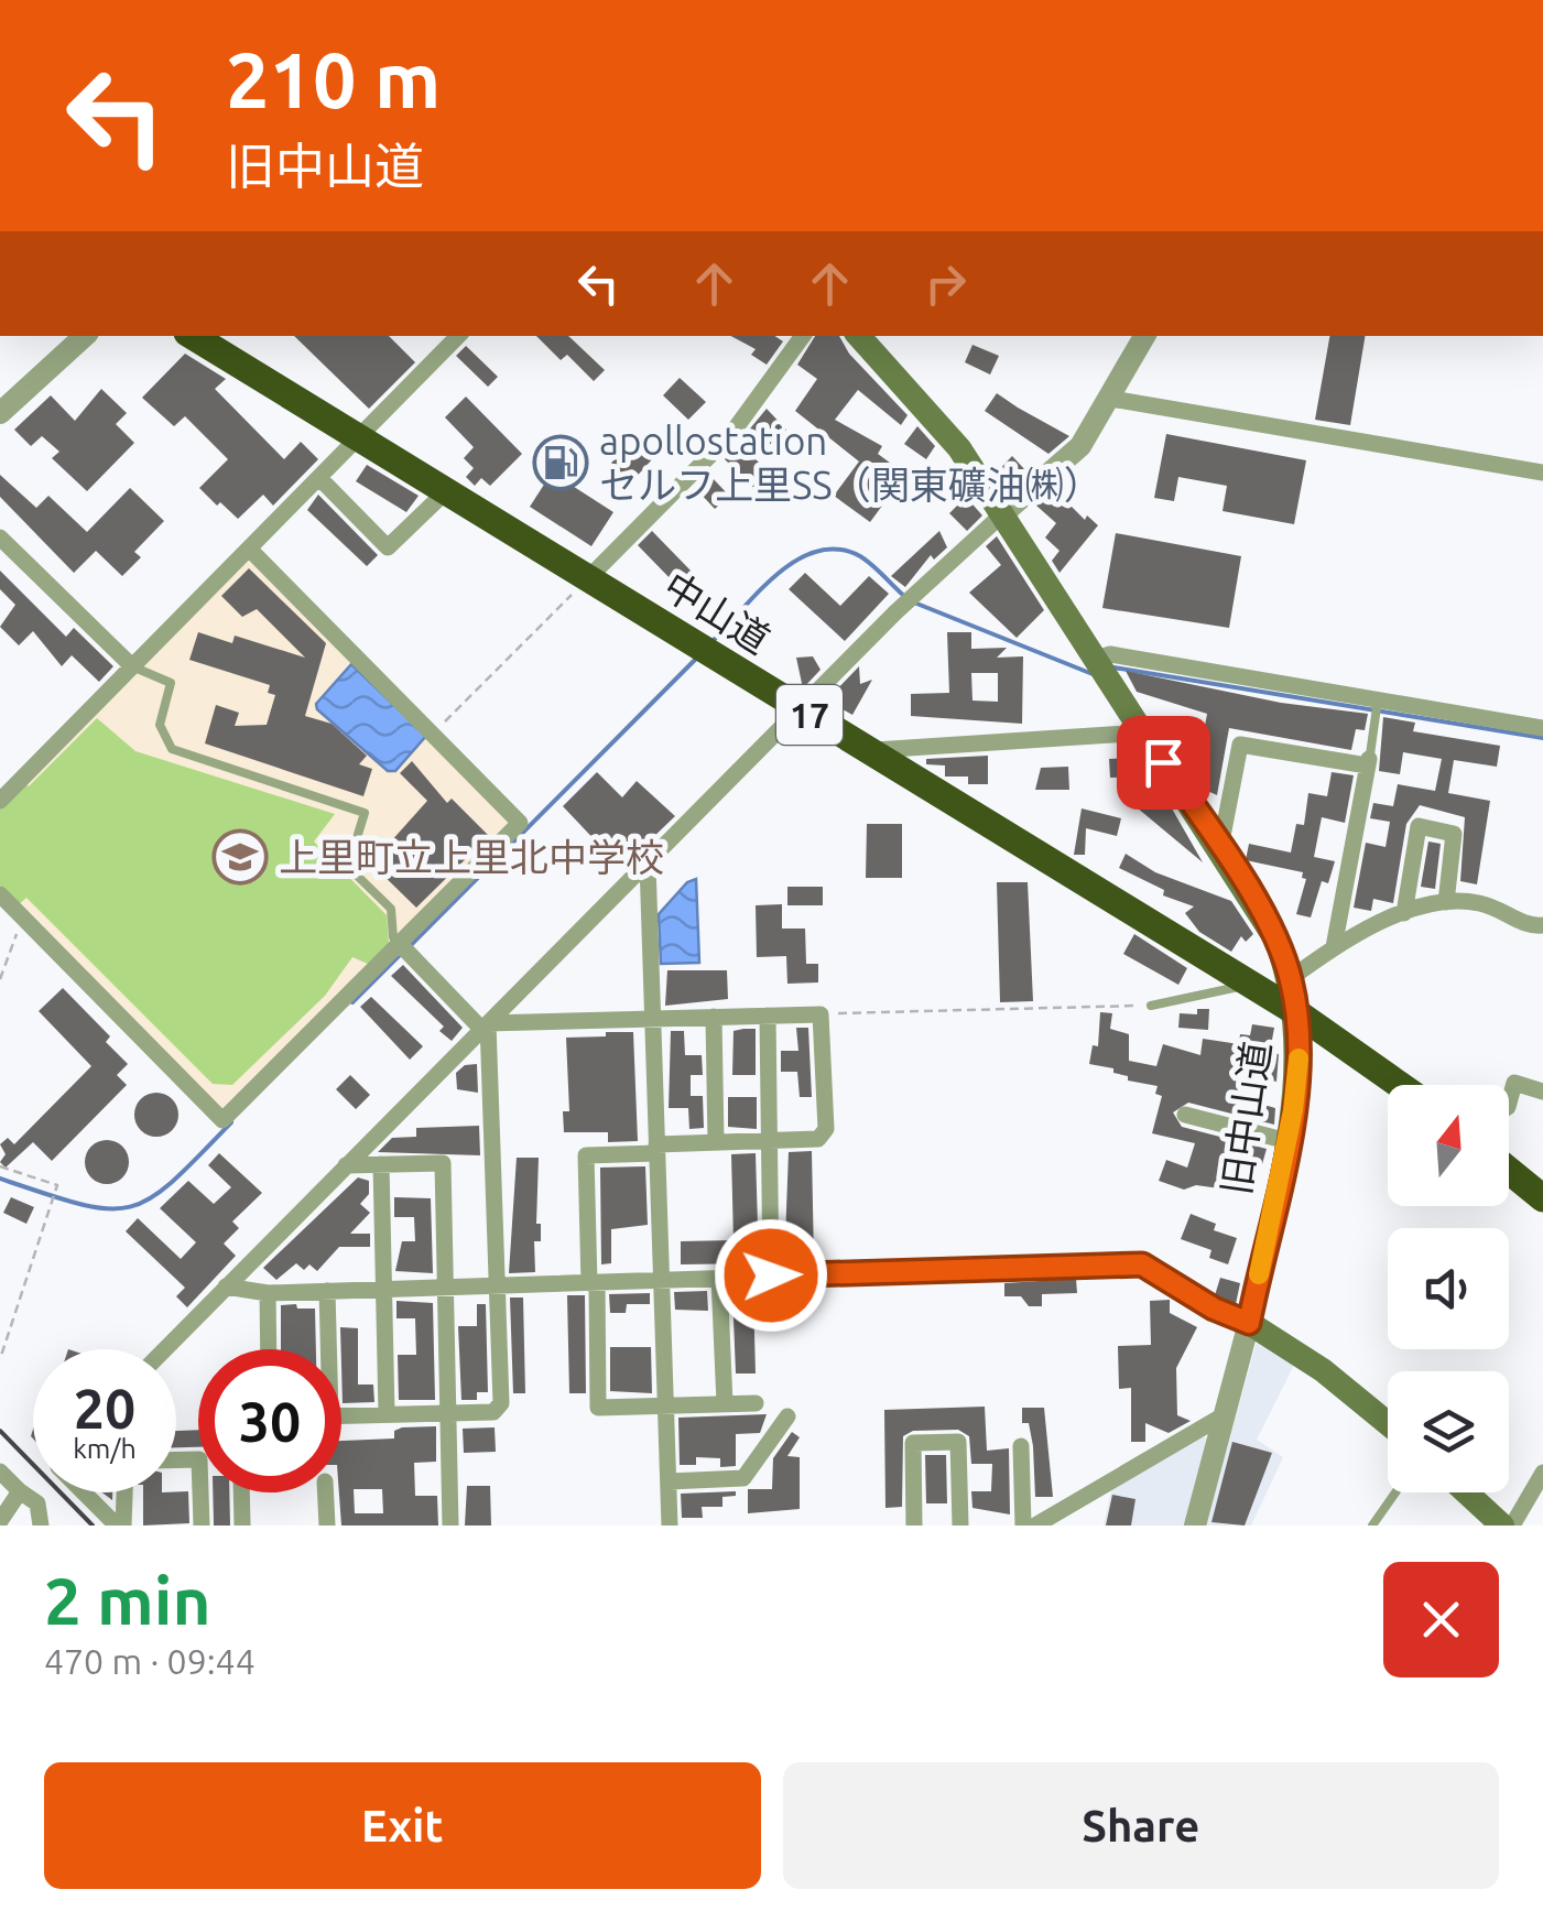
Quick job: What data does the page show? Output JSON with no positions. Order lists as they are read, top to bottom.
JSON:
{
  "streets": {
    "highway": ["中山道", "17"],
    "main road": ["旧中山道"]
  },
  "crossings": [
    ["中山道", "旧中山道"]
  ],
  "places": {
    "fuel station": ["apollostation セルフ上里SS（関東礦油㈱）"],
    "school or university": ["上里町立上里北中学校"]
  },
  "north": "top",
  "page": {
    "turn": ["210 m", "旧中山道"],
    "speed": "20 km/h",
    "limit": "30",
    "heading": ["2 min", "470 m · 09:44"],
    "buttons": ["Exit", "Share"]
  }
}
